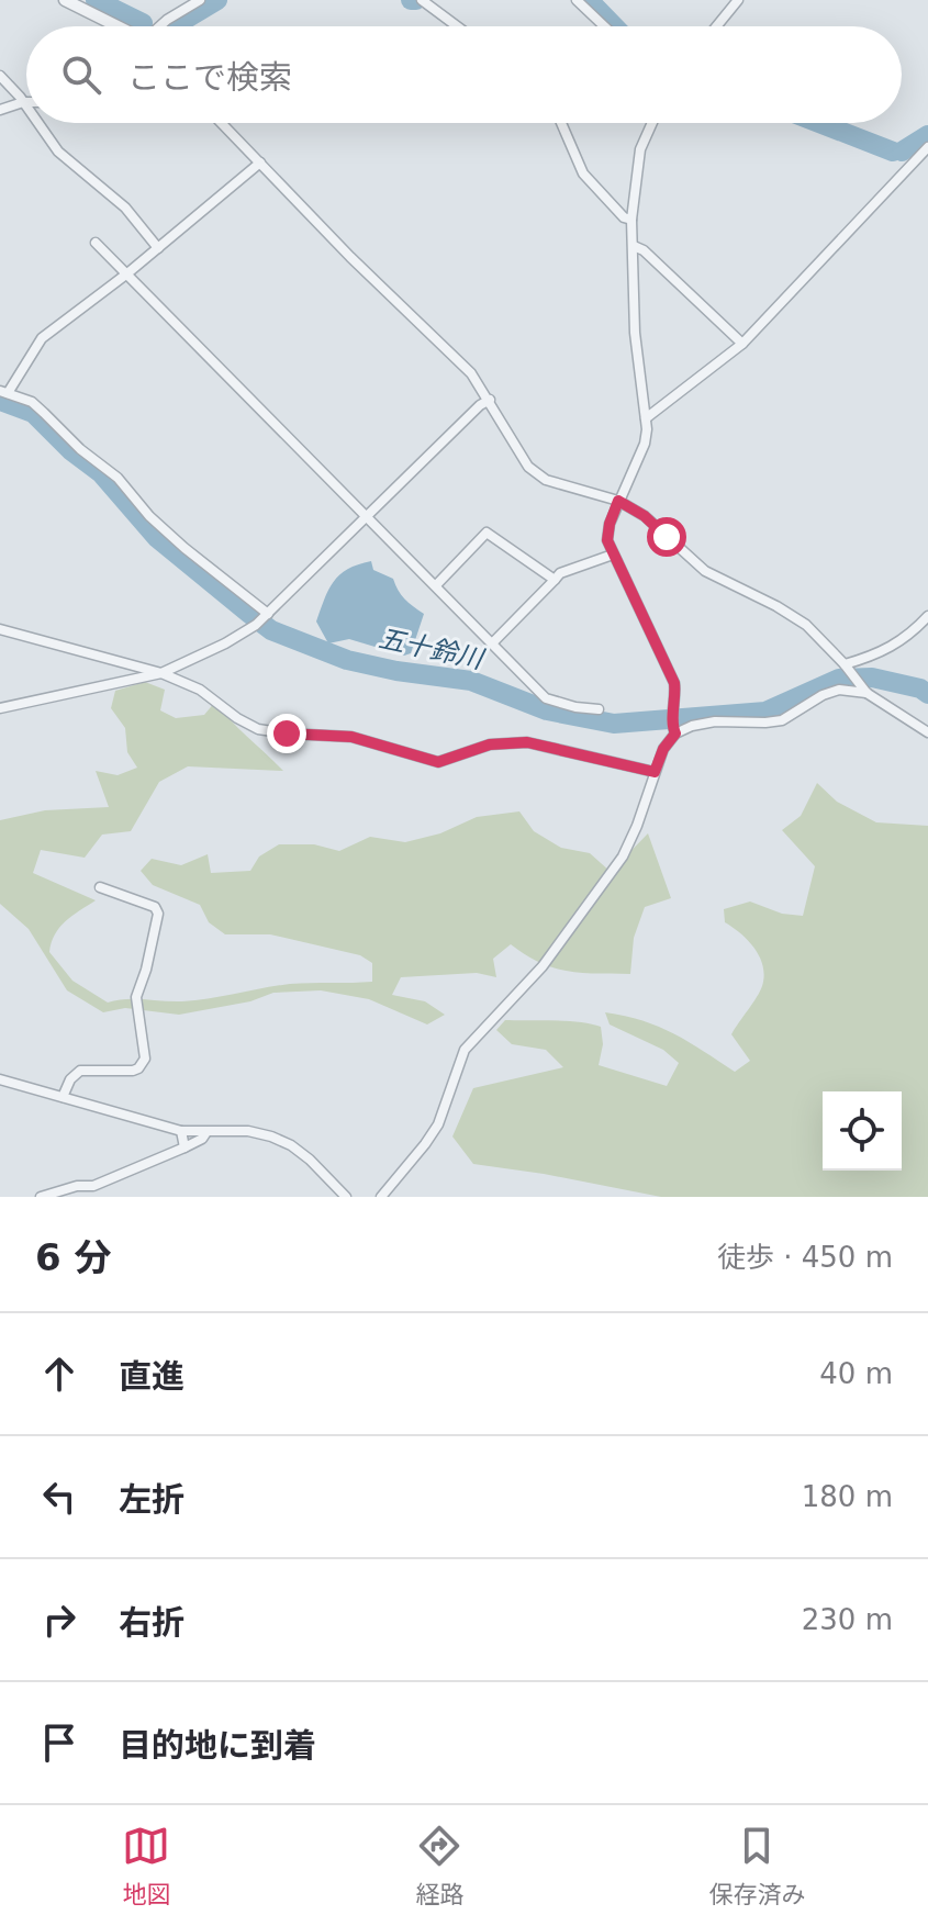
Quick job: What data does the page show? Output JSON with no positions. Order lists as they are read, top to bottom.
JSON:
{
  "water": ["五十鈴川"],
  "page": {
    "search": "ここで検索",
    "heading": ["6 分", "徒歩 · 450 m"],
    "list": [
      ["直進", "40 m"],
      ["左折", "180 m"],
      ["右折", "230 m"],
      "目的地に到着"
    ],
    "nav": ["地図", "経路", "保存済み"]
  }
}
